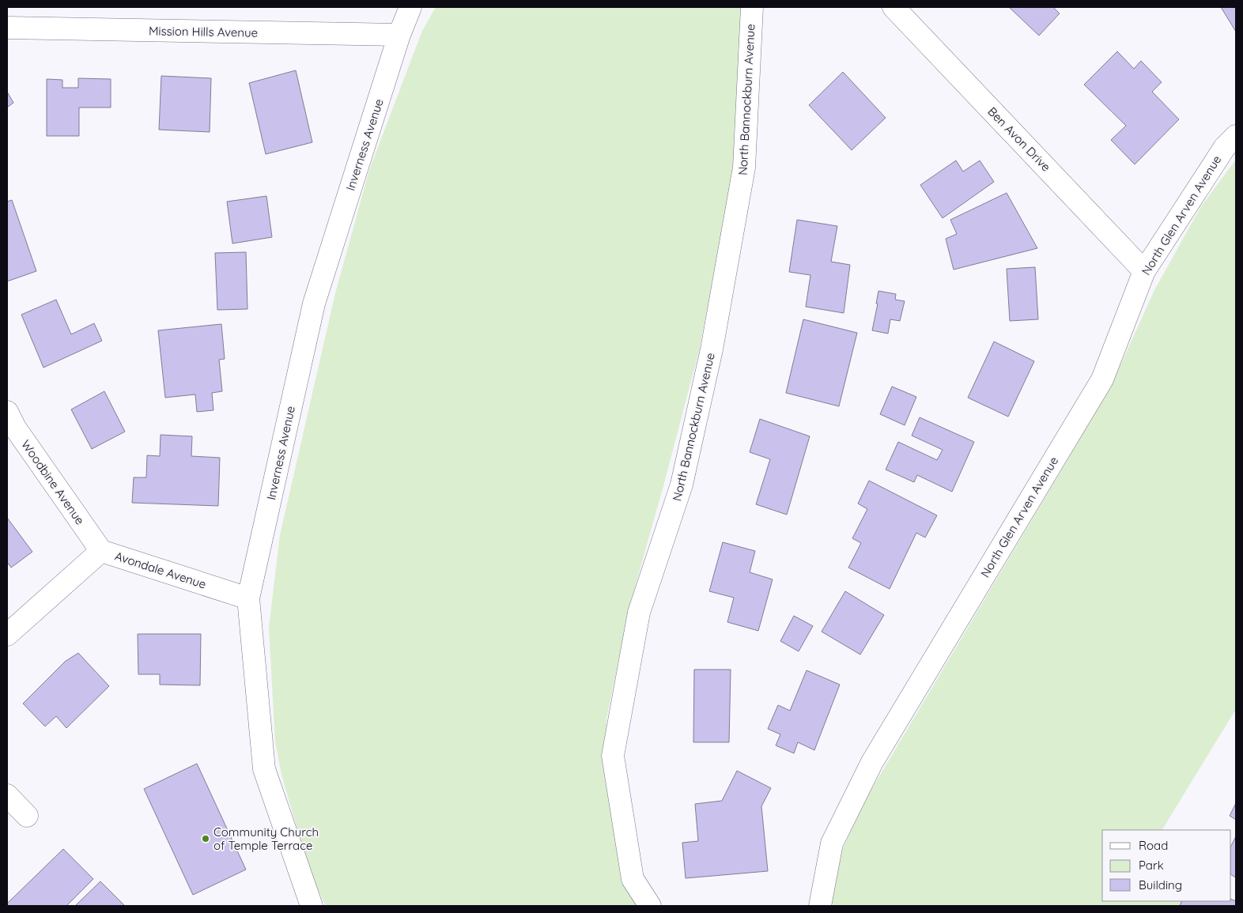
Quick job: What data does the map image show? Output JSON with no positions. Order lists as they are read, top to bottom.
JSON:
{
  "streets": {
    "street": [
      "Mission Hills Avenue",
      "North Bannockburn Avenue",
      "Ben Avon Drive",
      "Inverness Avenue",
      "North Glen Arven Avenue",
      "Woodbine Avenue",
      "Avondale Avenue"
    ]
  },
  "crossings": [
    ["Mission Hills Avenue", "Inverness Avenue"],
    ["Ben Avon Drive", "North Glen Arven Avenue"],
    ["Inverness Avenue", "Avondale Avenue"],
    ["Woodbine Avenue", "Avondale Avenue"]
  ],
  "places": ["Community Church of Temple Terrace"],
  "legend": ["Road", "Park", "Building"]
}
